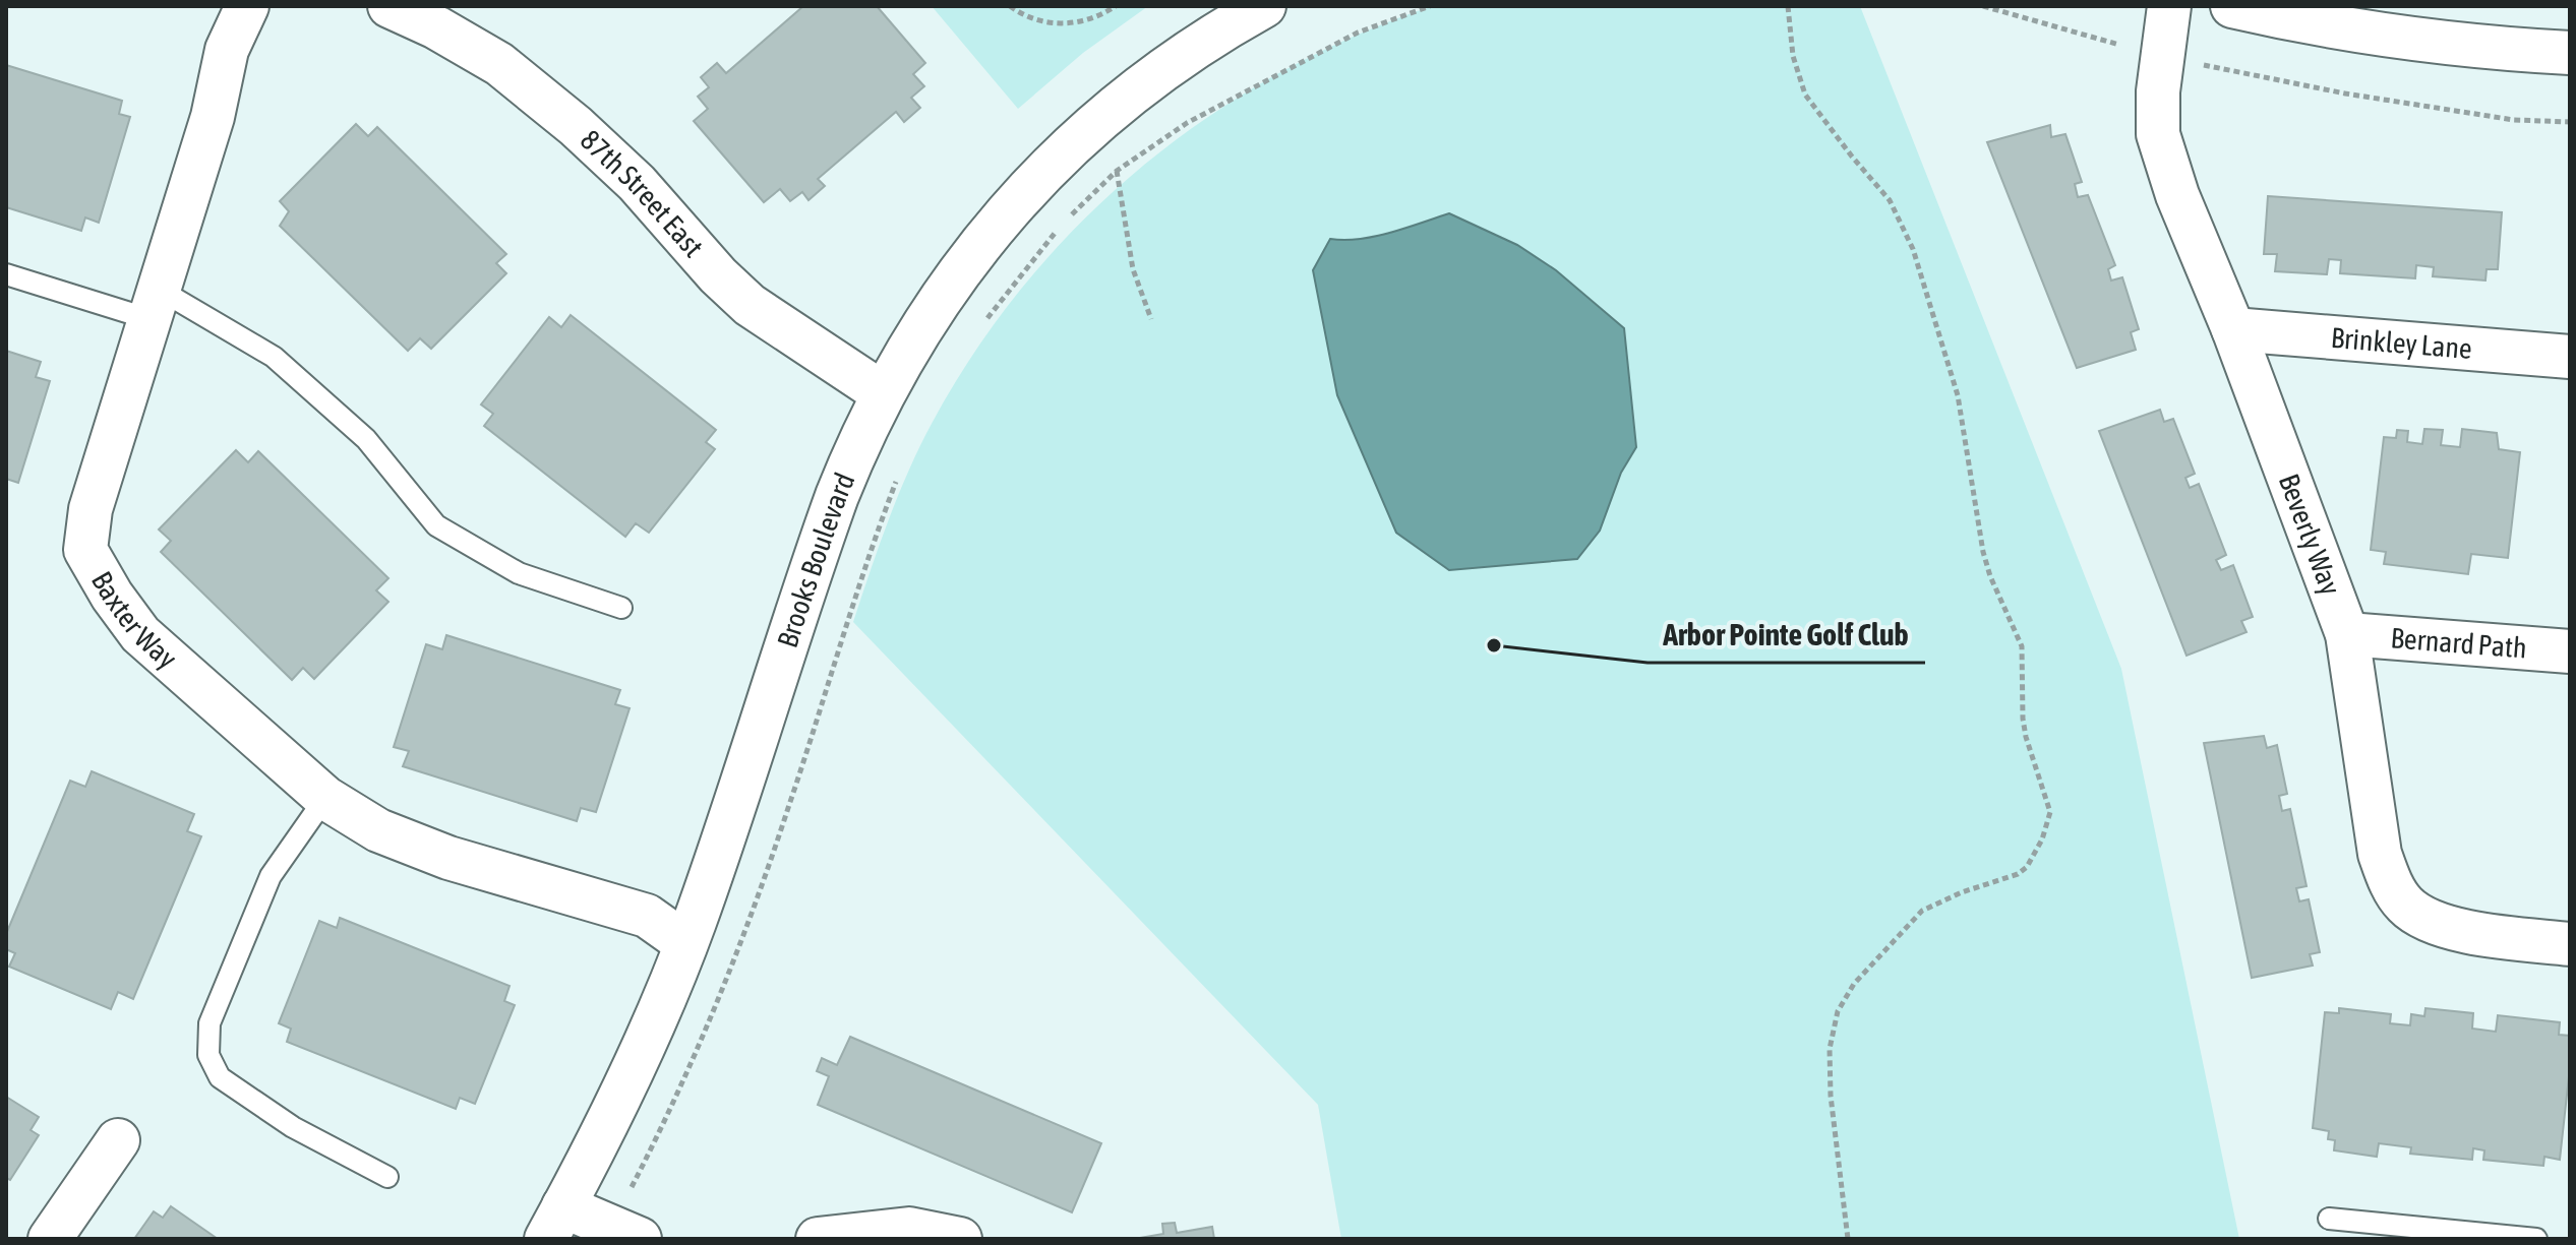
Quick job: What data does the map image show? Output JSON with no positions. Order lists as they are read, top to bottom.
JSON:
{
  "streets": {
    "street": [
      "87th Street East",
      "Brinkley Lane",
      "Beverly Way",
      "Brooks Boulevard",
      "Baxter Way",
      "Bernard Path"
    ]
  },
  "crossings": [
    ["87th Street East", "Brooks Boulevard"],
    ["Brinkley Lane", "Beverly Way"],
    ["Beverly Way", "Bernard Path"],
    ["Brooks Boulevard", "Baxter Way"]
  ],
  "places": ["Arbor Pointe Golf Club"]
}
